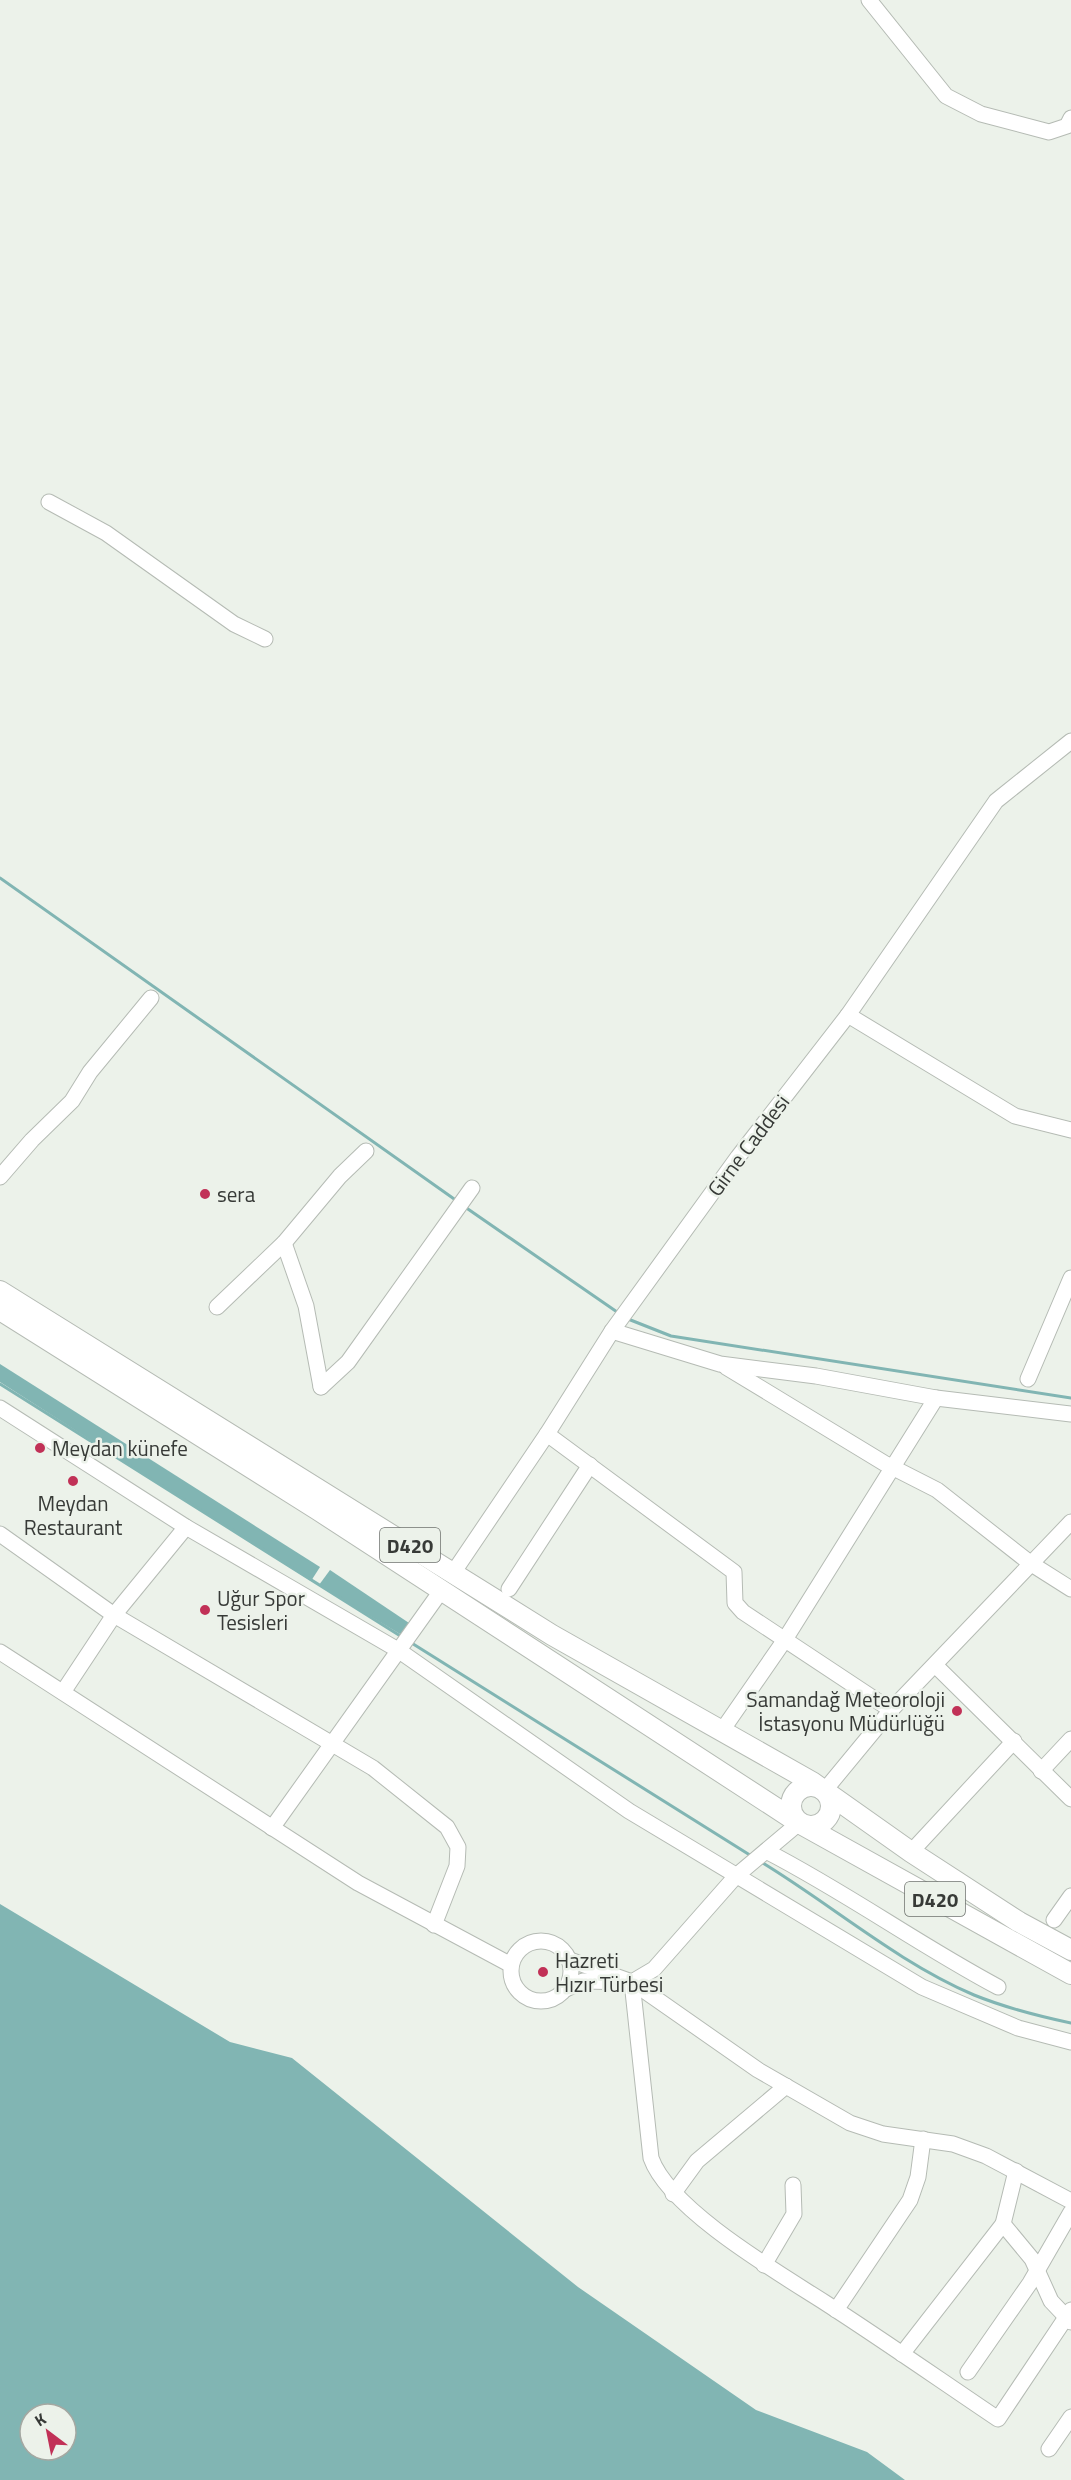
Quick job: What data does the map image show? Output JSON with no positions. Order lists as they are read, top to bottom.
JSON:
{
  "streets": {
    "main road": ["D420"],
    "street": ["Girne Caddesi"]
  },
  "crossings": [
    ["Girne Caddesi", "D420"]
  ],
  "places": [
    "sera",
    "Meydan künefe",
    "Meydan Restaurant",
    "Uğur Spor Tesisleri",
    "Samandağ Meteoroloji İstasyonu Müdürlüğü",
    "Hazreti Hızır Türbesi"
  ],
  "north": "top left"
}
